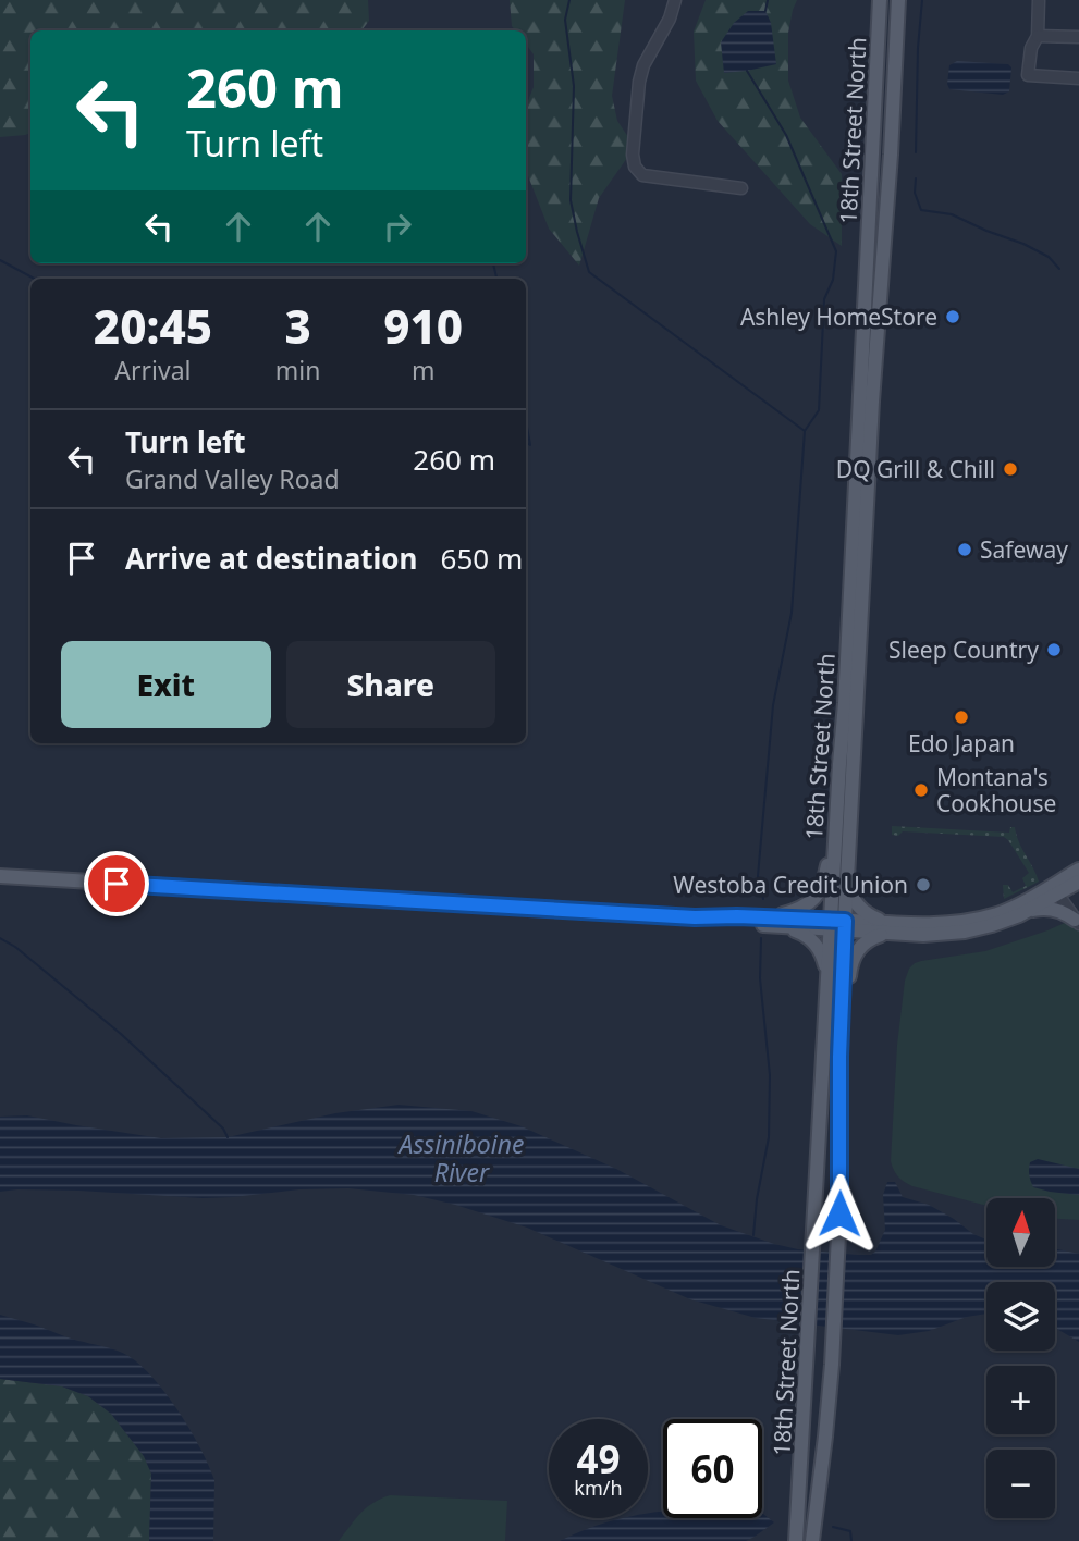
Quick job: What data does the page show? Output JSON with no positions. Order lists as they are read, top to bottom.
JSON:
{
  "streets": {
    "main road": ["18th Street North"]
  },
  "water": ["Assiniboine River"],
  "places": [
    "Ashley HomeStore",
    "DQ Grill & Chill",
    "Safeway",
    "Sleep Country",
    "Edo Japan",
    "Montana's Cookhouse",
    "Westoba Credit Union"
  ],
  "north": "top",
  "page": {
    "turn": ["260 m", "Turn left"],
    "eta": [
      "20:45",
      "Arrival",
      "3",
      "min",
      "910",
      "m"
    ],
    "list": [
      {
        "name": "Turn left",
        "note": "Grand Valley Road",
        "value": "260 m"
      },
      {
        "name": "Arrive at destination",
        "value": "650 m"
      }
    ],
    "buttons": ["Exit", "Share"],
    "map_buttons": ["+", "−"],
    "speed": "49 km/h",
    "limit": "60"
  }
}
